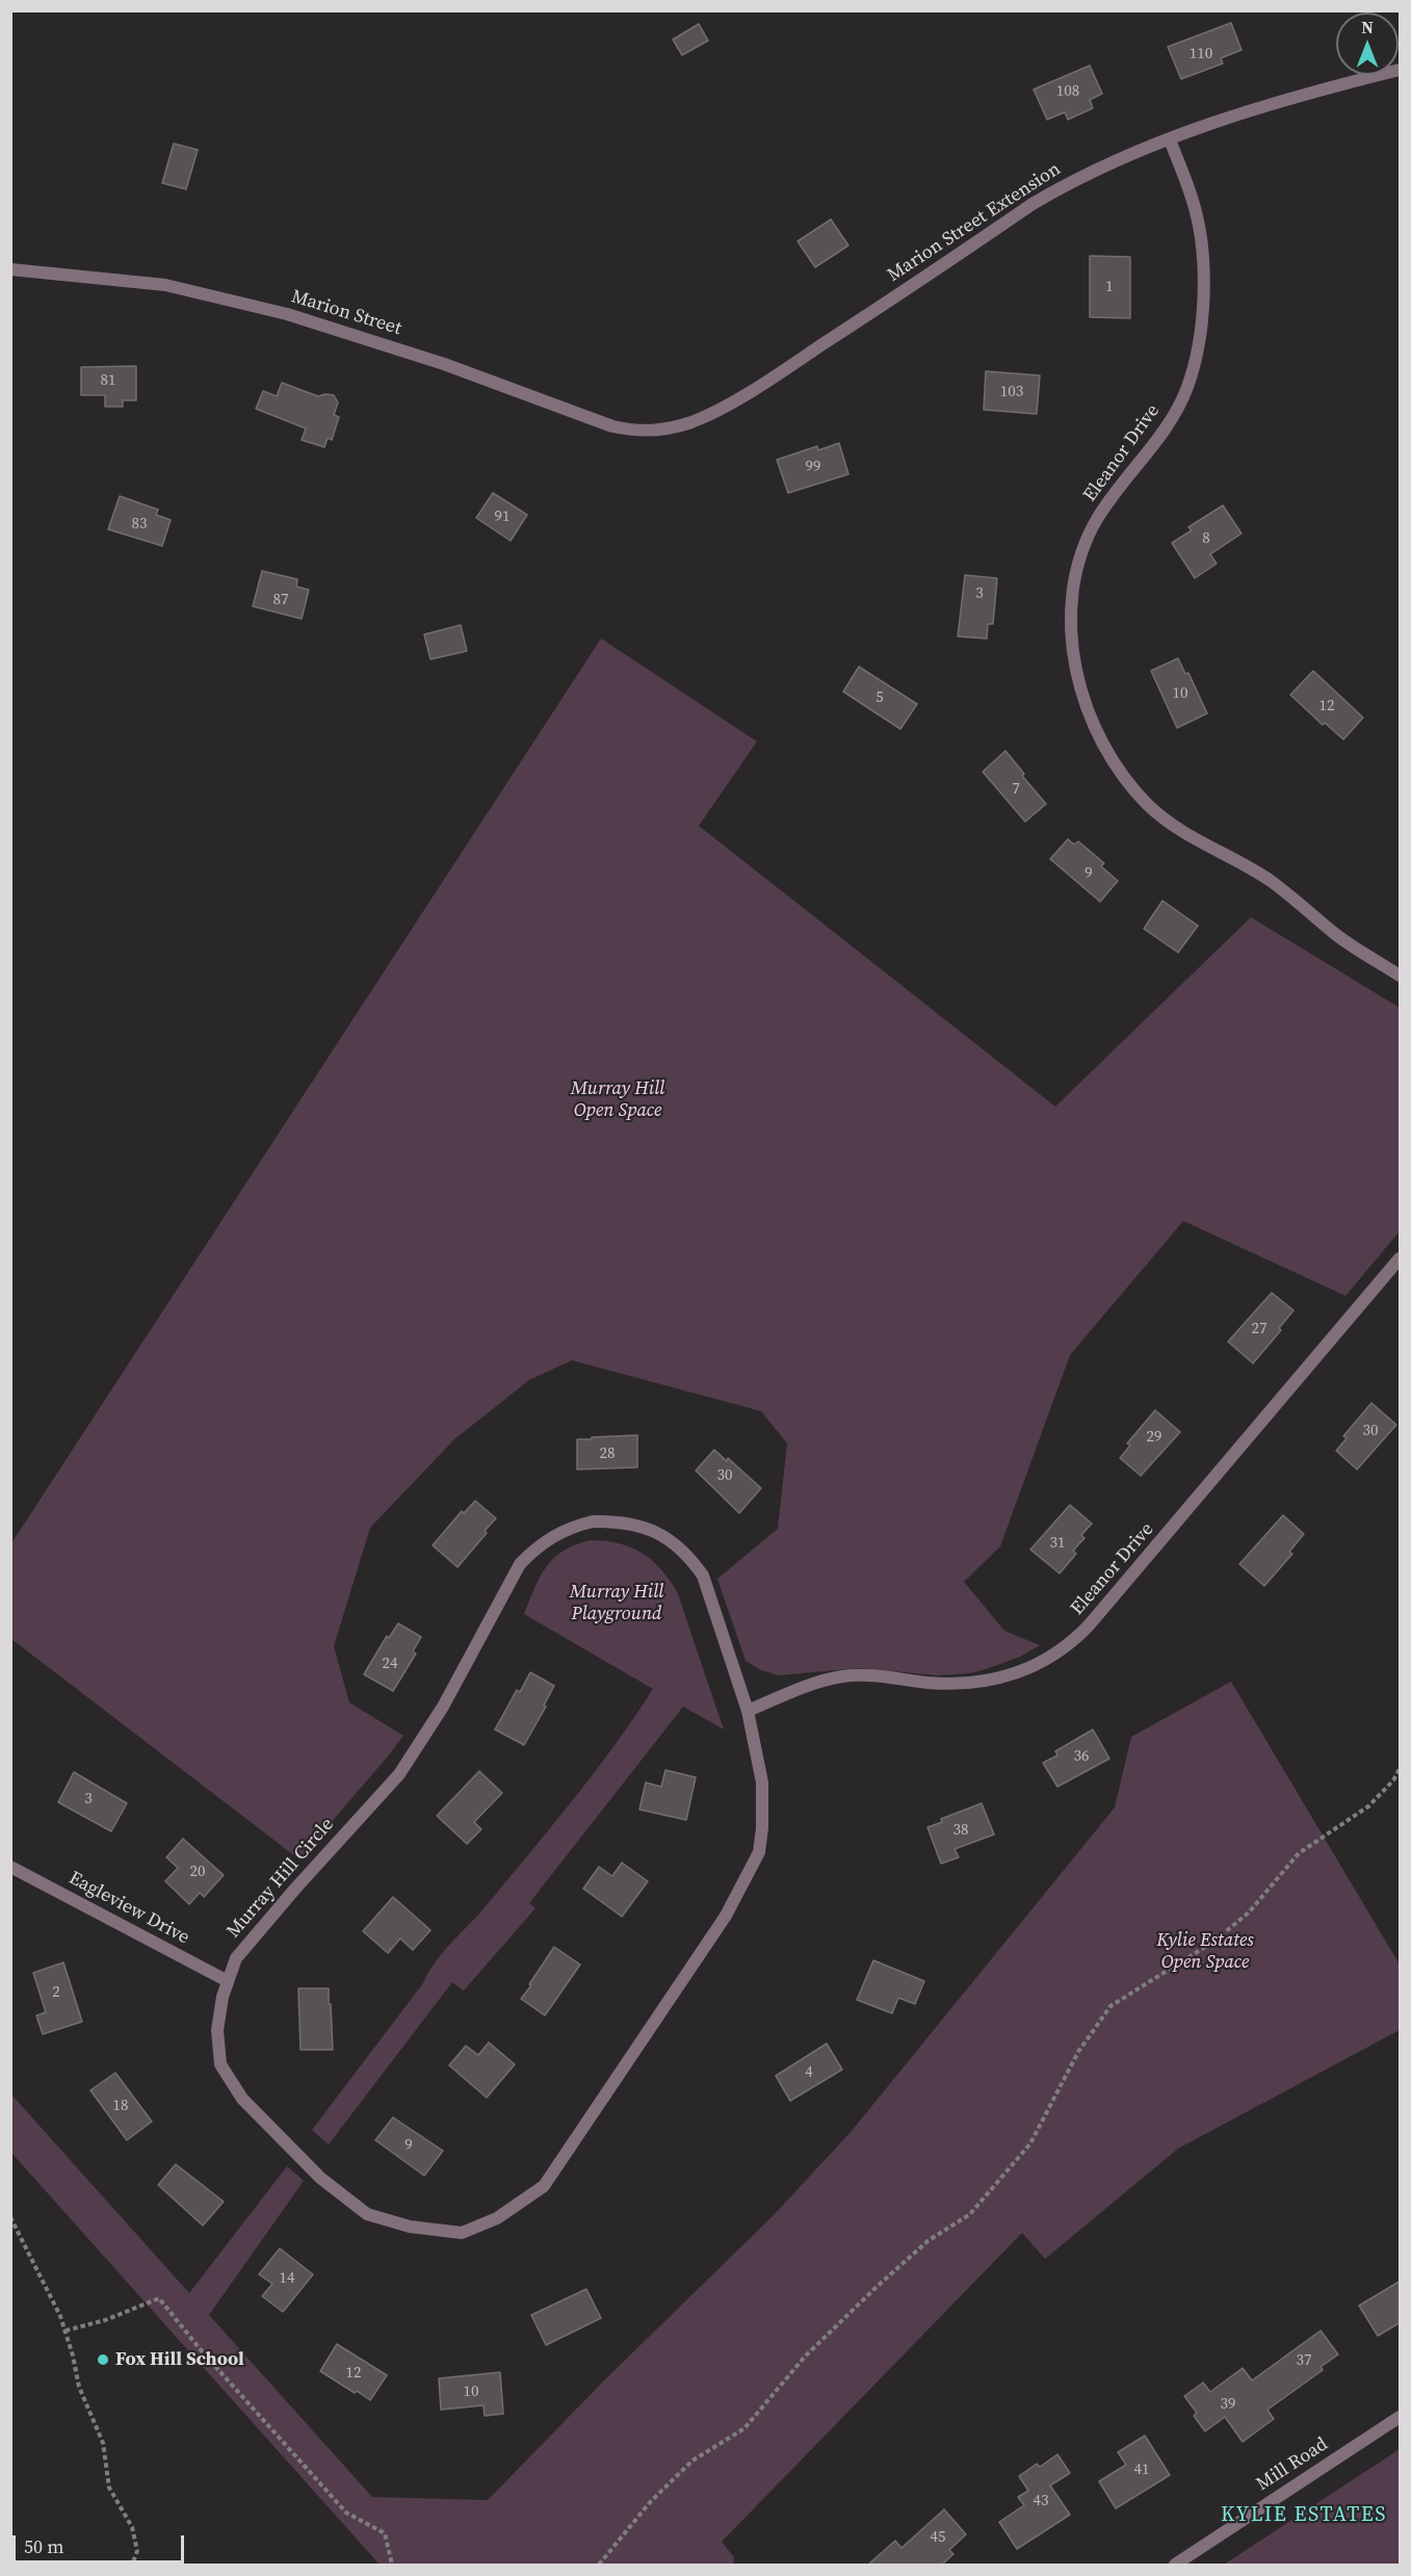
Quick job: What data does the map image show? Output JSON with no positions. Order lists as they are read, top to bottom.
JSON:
{
  "streets": {
    "street": [
      "Marion Street Extension",
      "Marion Street",
      "Eleanor Drive",
      "Murray Hill Circle",
      "Eagleview Drive",
      "Mill Road"
    ]
  },
  "crossings": [
    ["Marion Street Extension", "Marion Street"],
    ["Marion Street Extension", "Eleanor Drive"],
    ["Eleanor Drive", "Murray Hill Circle"],
    ["Murray Hill Circle", "Eagleview Drive"]
  ],
  "districts": ["KYLIE ESTATES"],
  "parks": ["Murray Hill Open Space", "Murray Hill Playground", "Kylie Estates Open Space"],
  "places": ["Fox Hill School"],
  "house_numbers": [
    "110",
    "108",
    "1",
    "81",
    "103",
    "99",
    "91",
    "83",
    "8",
    "3",
    "87",
    "10",
    "5",
    "12",
    "7",
    "9",
    "27",
    "30",
    "29",
    "28",
    "30",
    "31",
    "24",
    "36",
    "3",
    "38",
    "20",
    "2",
    "4",
    "18",
    "9",
    "14",
    "37",
    "12",
    "10",
    "39",
    "41",
    "43",
    "45"
  ],
  "scale_bar": "50 m",
  "north": "top"
}
